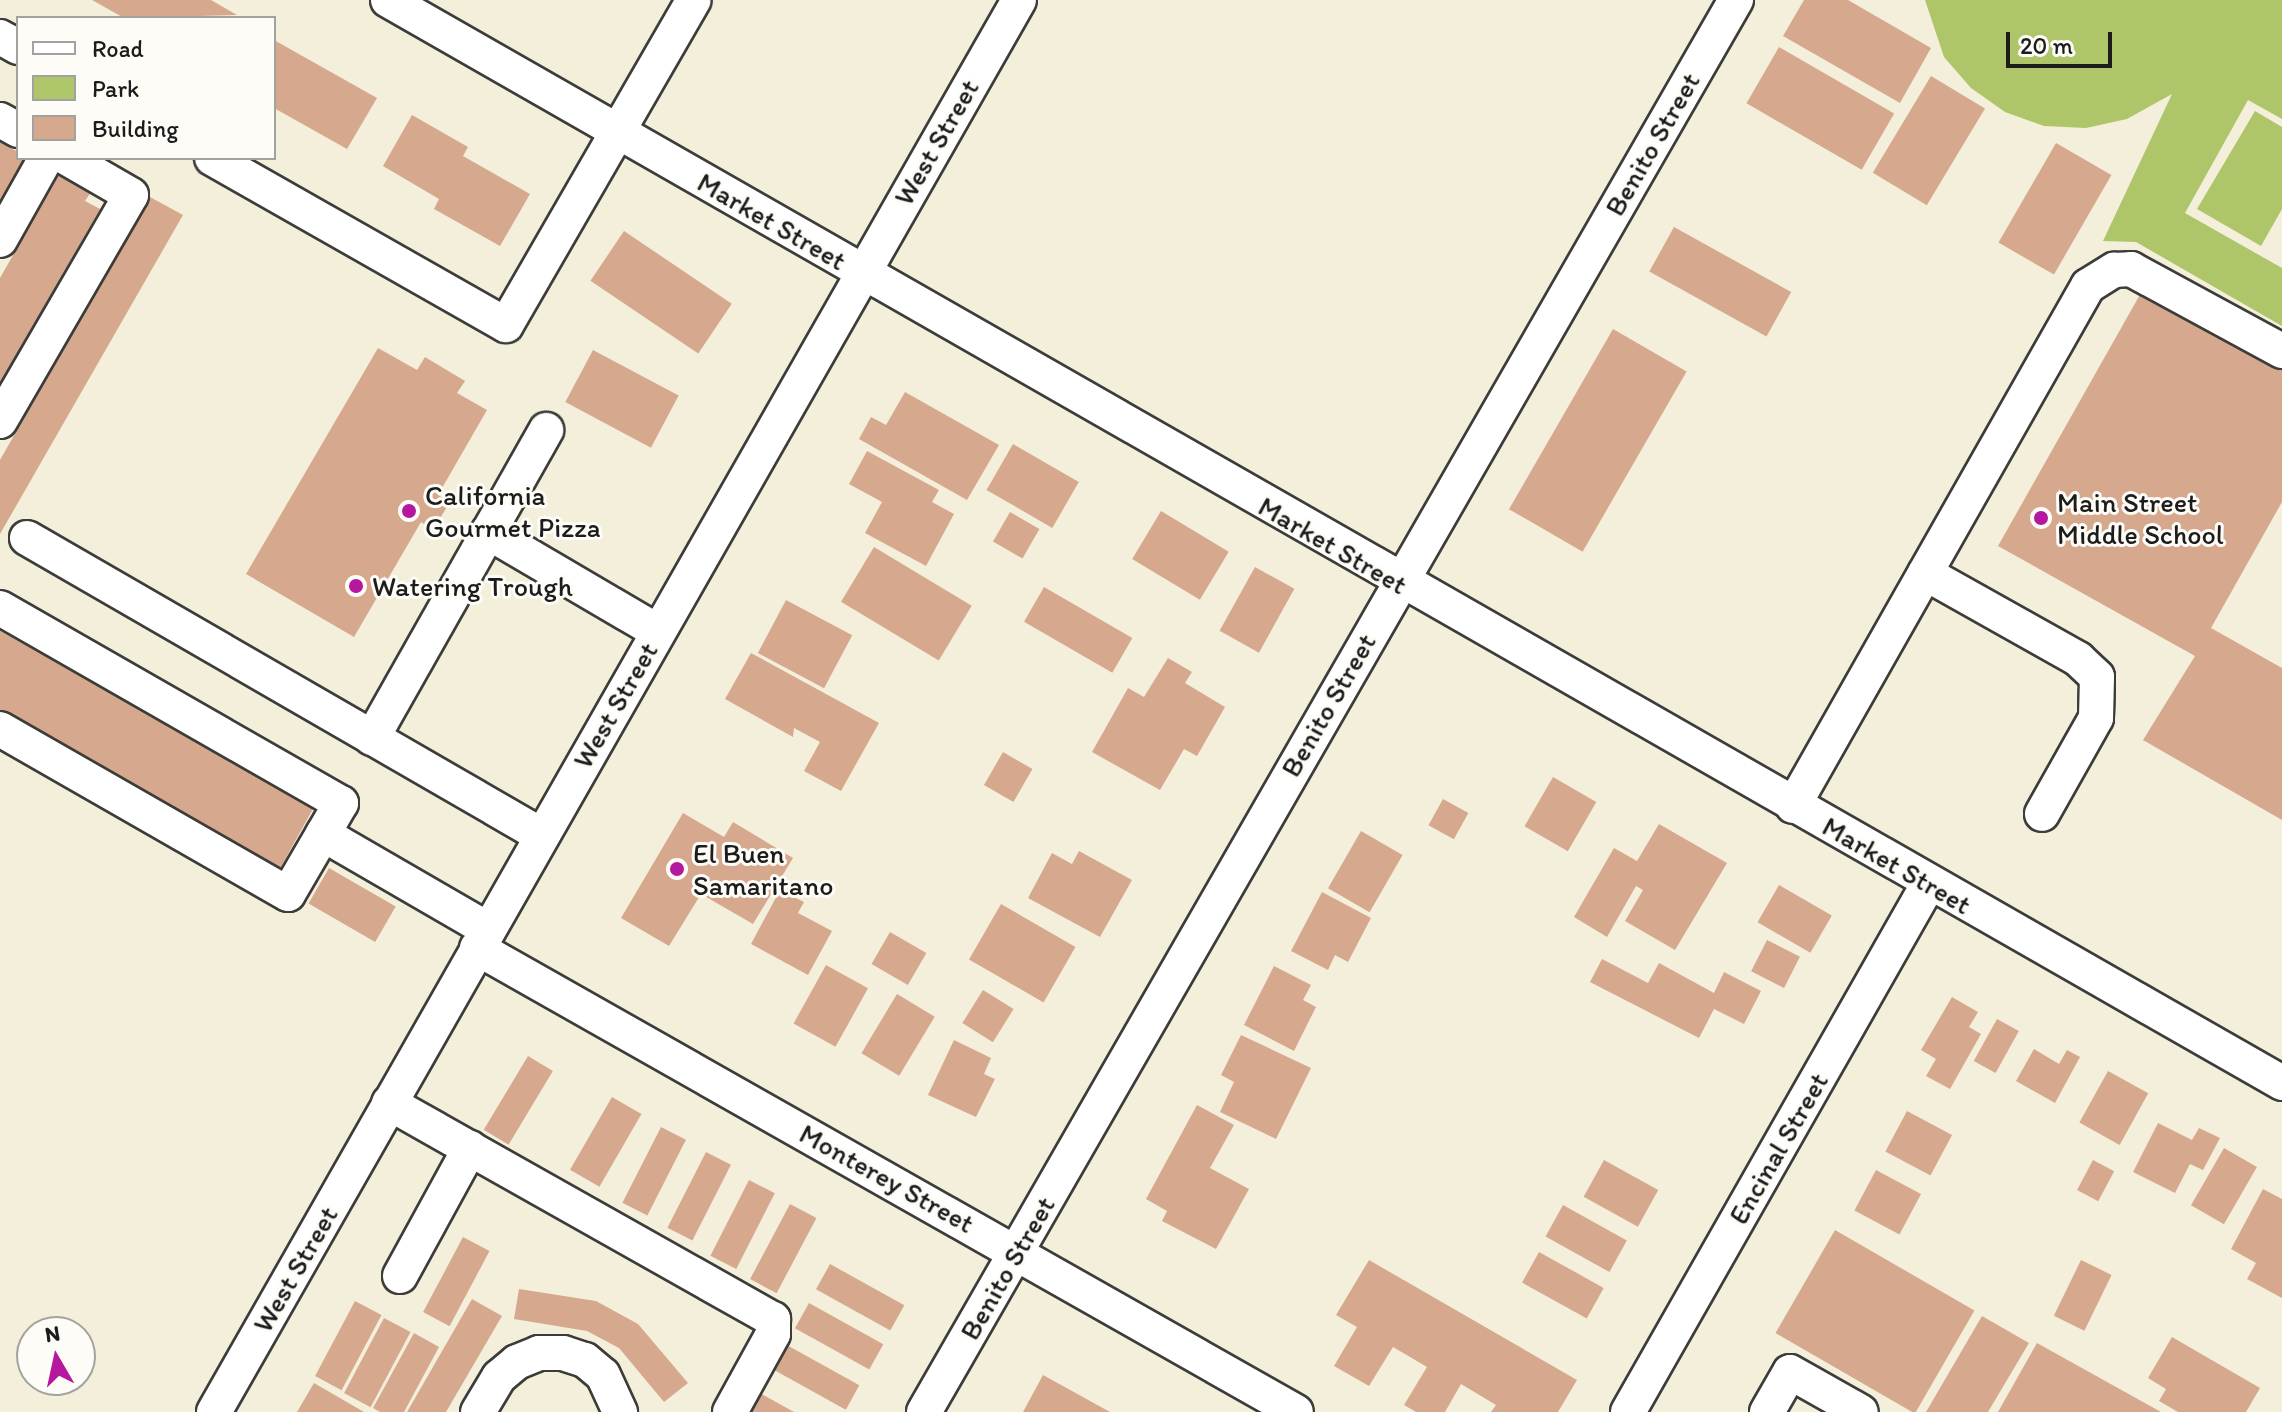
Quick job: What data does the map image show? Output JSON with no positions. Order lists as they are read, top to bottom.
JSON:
{
  "streets": {
    "street": [
      "West Street",
      "Benito Street",
      "Market Street",
      "Encinal Street",
      "Monterey Street"
    ]
  },
  "crossings": [
    ["West Street", "Market Street"],
    ["West Street", "Monterey Street"],
    ["Benito Street", "Market Street"],
    ["Benito Street", "Monterey Street"],
    ["Market Street", "Encinal Street"]
  ],
  "places": [
    "California Gourmet Pizza",
    "Main Street Middle School",
    "Watering Trough",
    "El Buen Samaritano"
  ],
  "legend": ["Road", "Park", "Building"],
  "scale_bar": "20 m",
  "north": "top"
}
